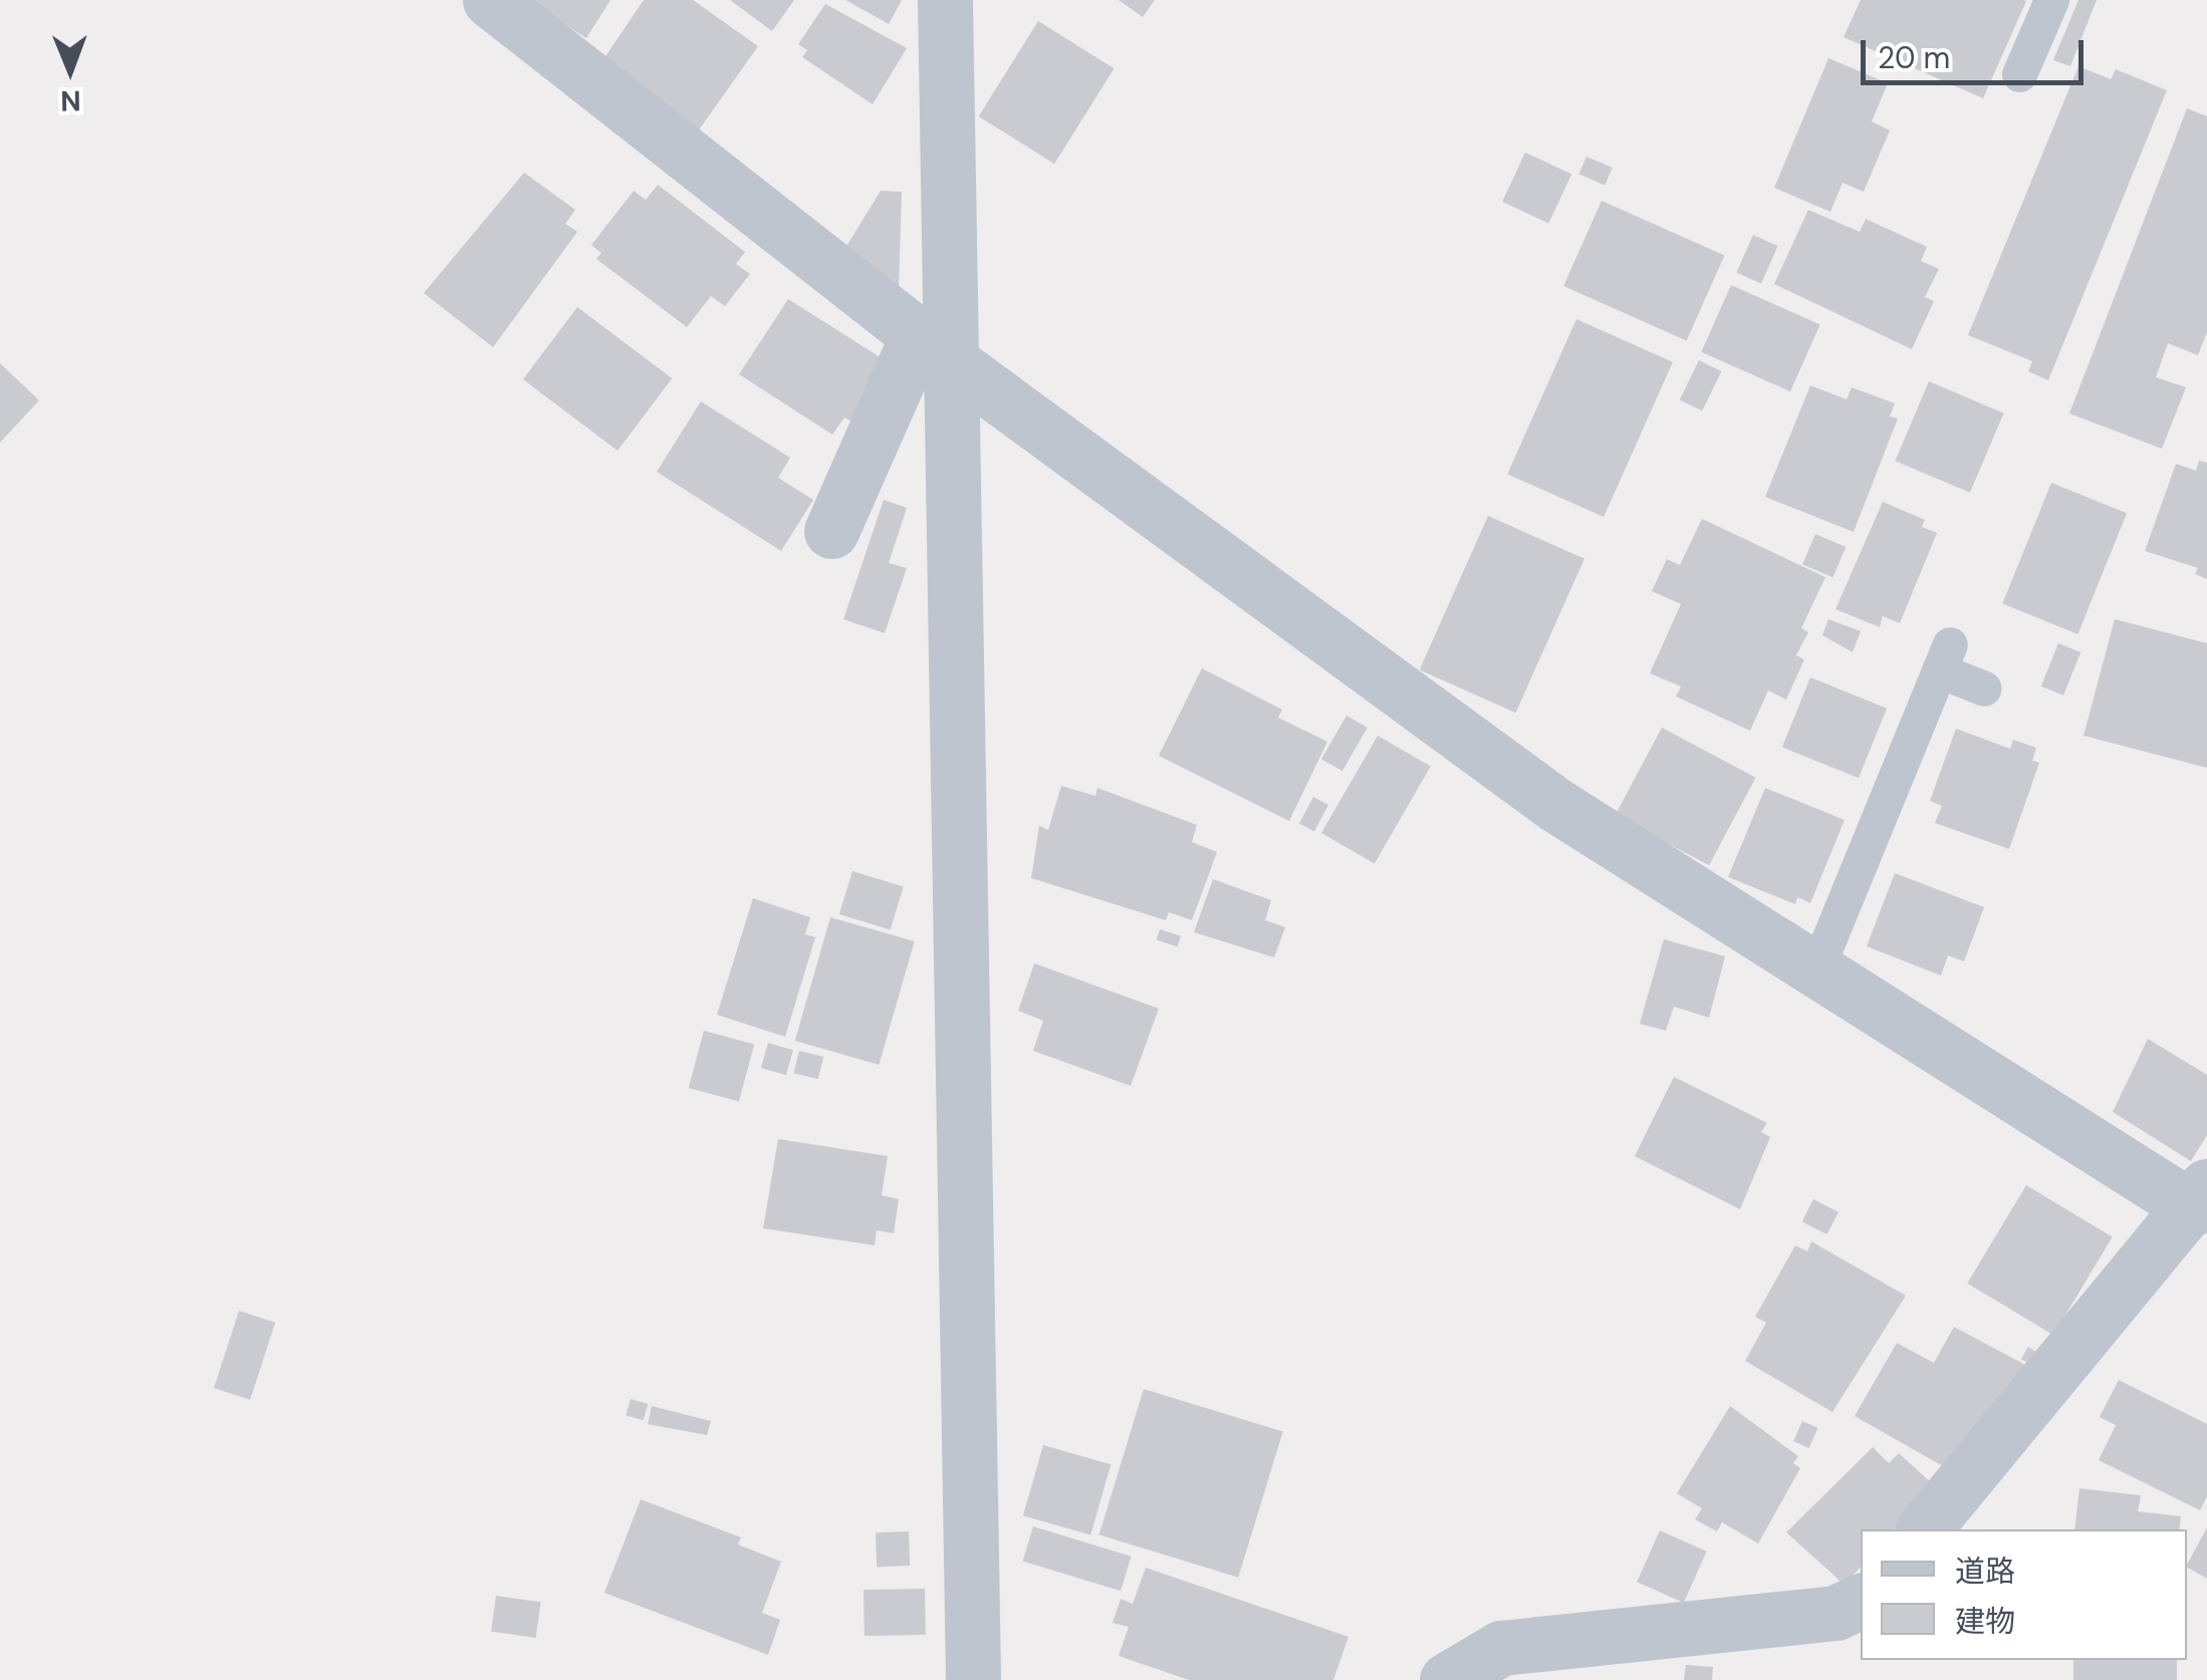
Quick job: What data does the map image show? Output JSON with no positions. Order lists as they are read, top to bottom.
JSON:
{
  "legend": ["道路", "建物"],
  "scale_bar": "20 m",
  "north": "bottom"
}
